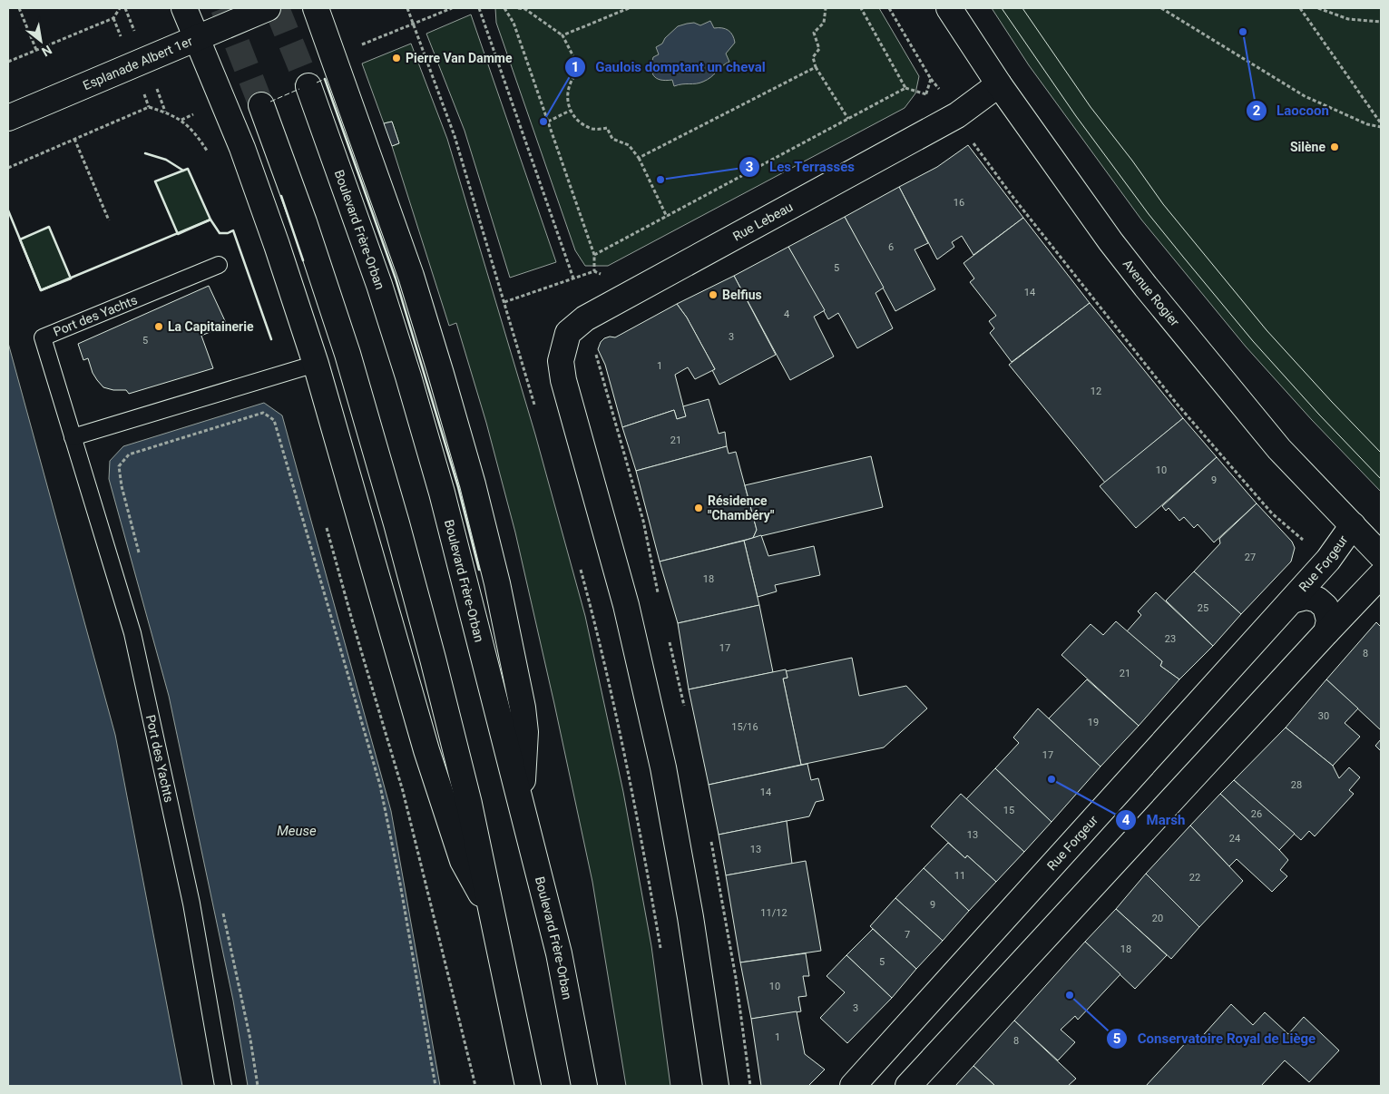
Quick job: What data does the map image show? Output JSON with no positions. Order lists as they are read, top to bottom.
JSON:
{
  "streets": {
    "main road": [
      "Esplanade Albert 1er",
      "Rue Lebeau",
      "Boulevard Frère-Orban",
      "Avenue Rogier",
      "Rue Forgeur"
    ],
    "lane": ["Port des Yachts"]
  },
  "crossings": [
    ["Rue Lebeau", "Avenue Rogier"],
    ["Avenue Rogier", "Rue Forgeur"]
  ],
  "water": ["Meuse"],
  "places": [
    "Laocoon",
    "Pierre Van Damme",
    "Gaulois domptant un cheval",
    "Silène",
    "Les Terrasses",
    "Belfius",
    "La Capitainerie",
    "Résidence \"Chambéry\"",
    "Marsh",
    "Conservatoire Royal de Liège"
  ],
  "house_numbers": [
    "16",
    "6",
    "5",
    "14",
    "4",
    "3",
    "5",
    "1",
    "12",
    "21",
    "10",
    "9",
    "27",
    "18",
    "25",
    "23",
    "17",
    "8",
    "21",
    "30",
    "19",
    "15/16",
    "17",
    "28",
    "14",
    "15",
    "26",
    "13",
    "24",
    "13",
    "11",
    "22",
    "9",
    "11/12",
    "20",
    "7",
    "18",
    "5",
    "10",
    "3",
    "1",
    "8"
  ],
  "north": "bottom right"
}
